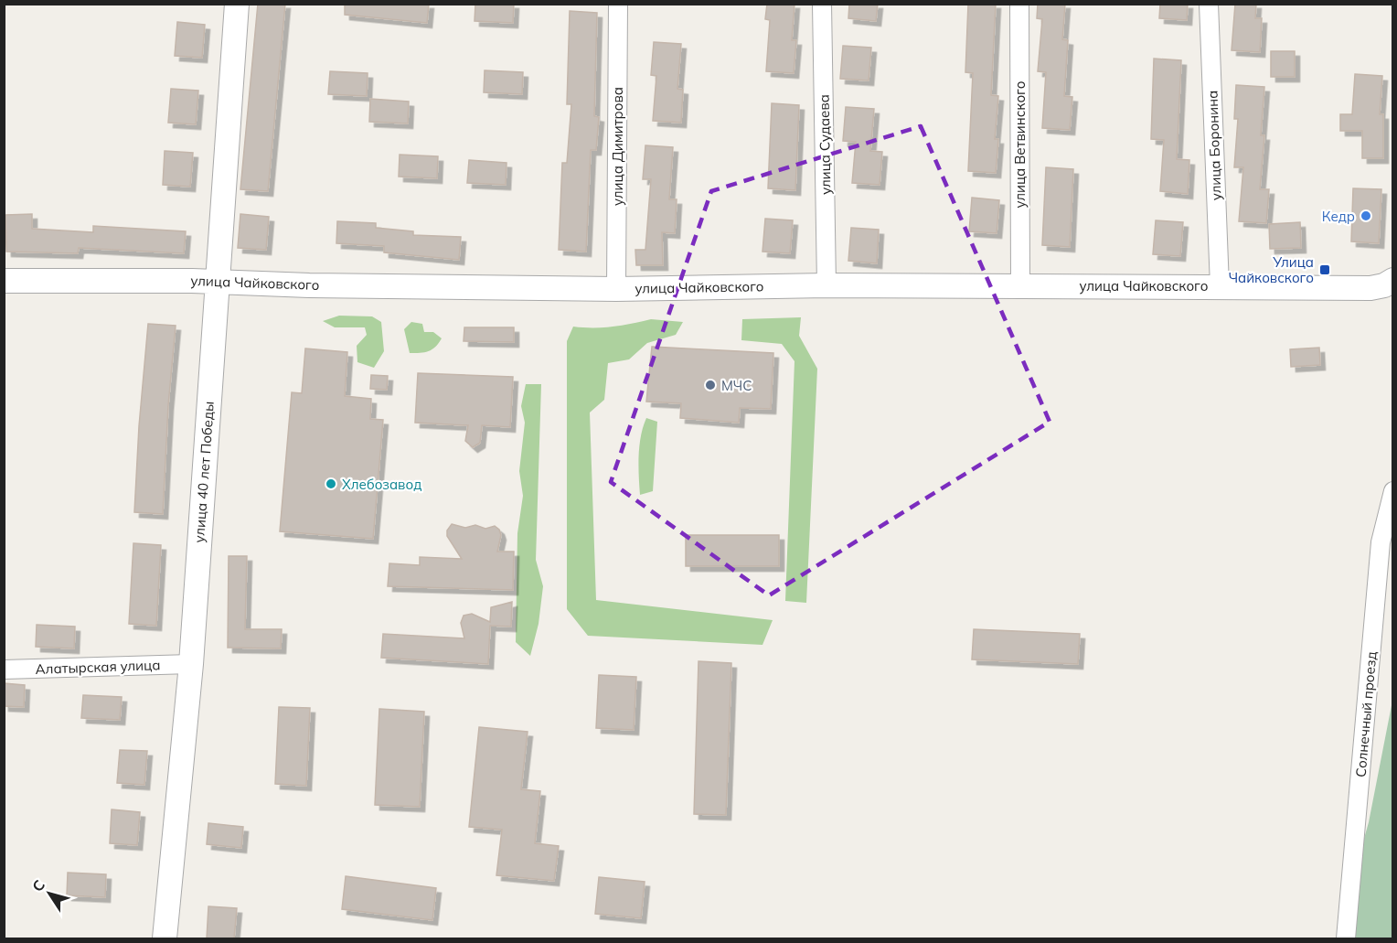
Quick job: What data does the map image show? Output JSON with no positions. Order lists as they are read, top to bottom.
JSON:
{
  "streets": {
    "street": [
      "улица Судаева",
      "улица Ветвинского",
      "улица Боронина",
      "улица Димитрова",
      "улица Чайковского",
      "улица 40 лет Победы",
      "Алатырская улица",
      "Солнечный проезд"
    ]
  },
  "crossings": [
    ["улица Судаева", "улица Чайковского"],
    ["улица Ветвинского", "улица Чайковского"],
    ["улица Боронина", "улица Чайковского"],
    ["улица Димитрова", "улица Чайковского"],
    ["улица Чайковского", "улица 40 лет Победы"],
    ["улица 40 лет Победы", "Алатырская улица"]
  ],
  "places": {
    "other": ["Кедр", "МЧС", "Хлебозавод"],
    "transit": ["Улица Чайковского"]
  },
  "north": "top left"
}
